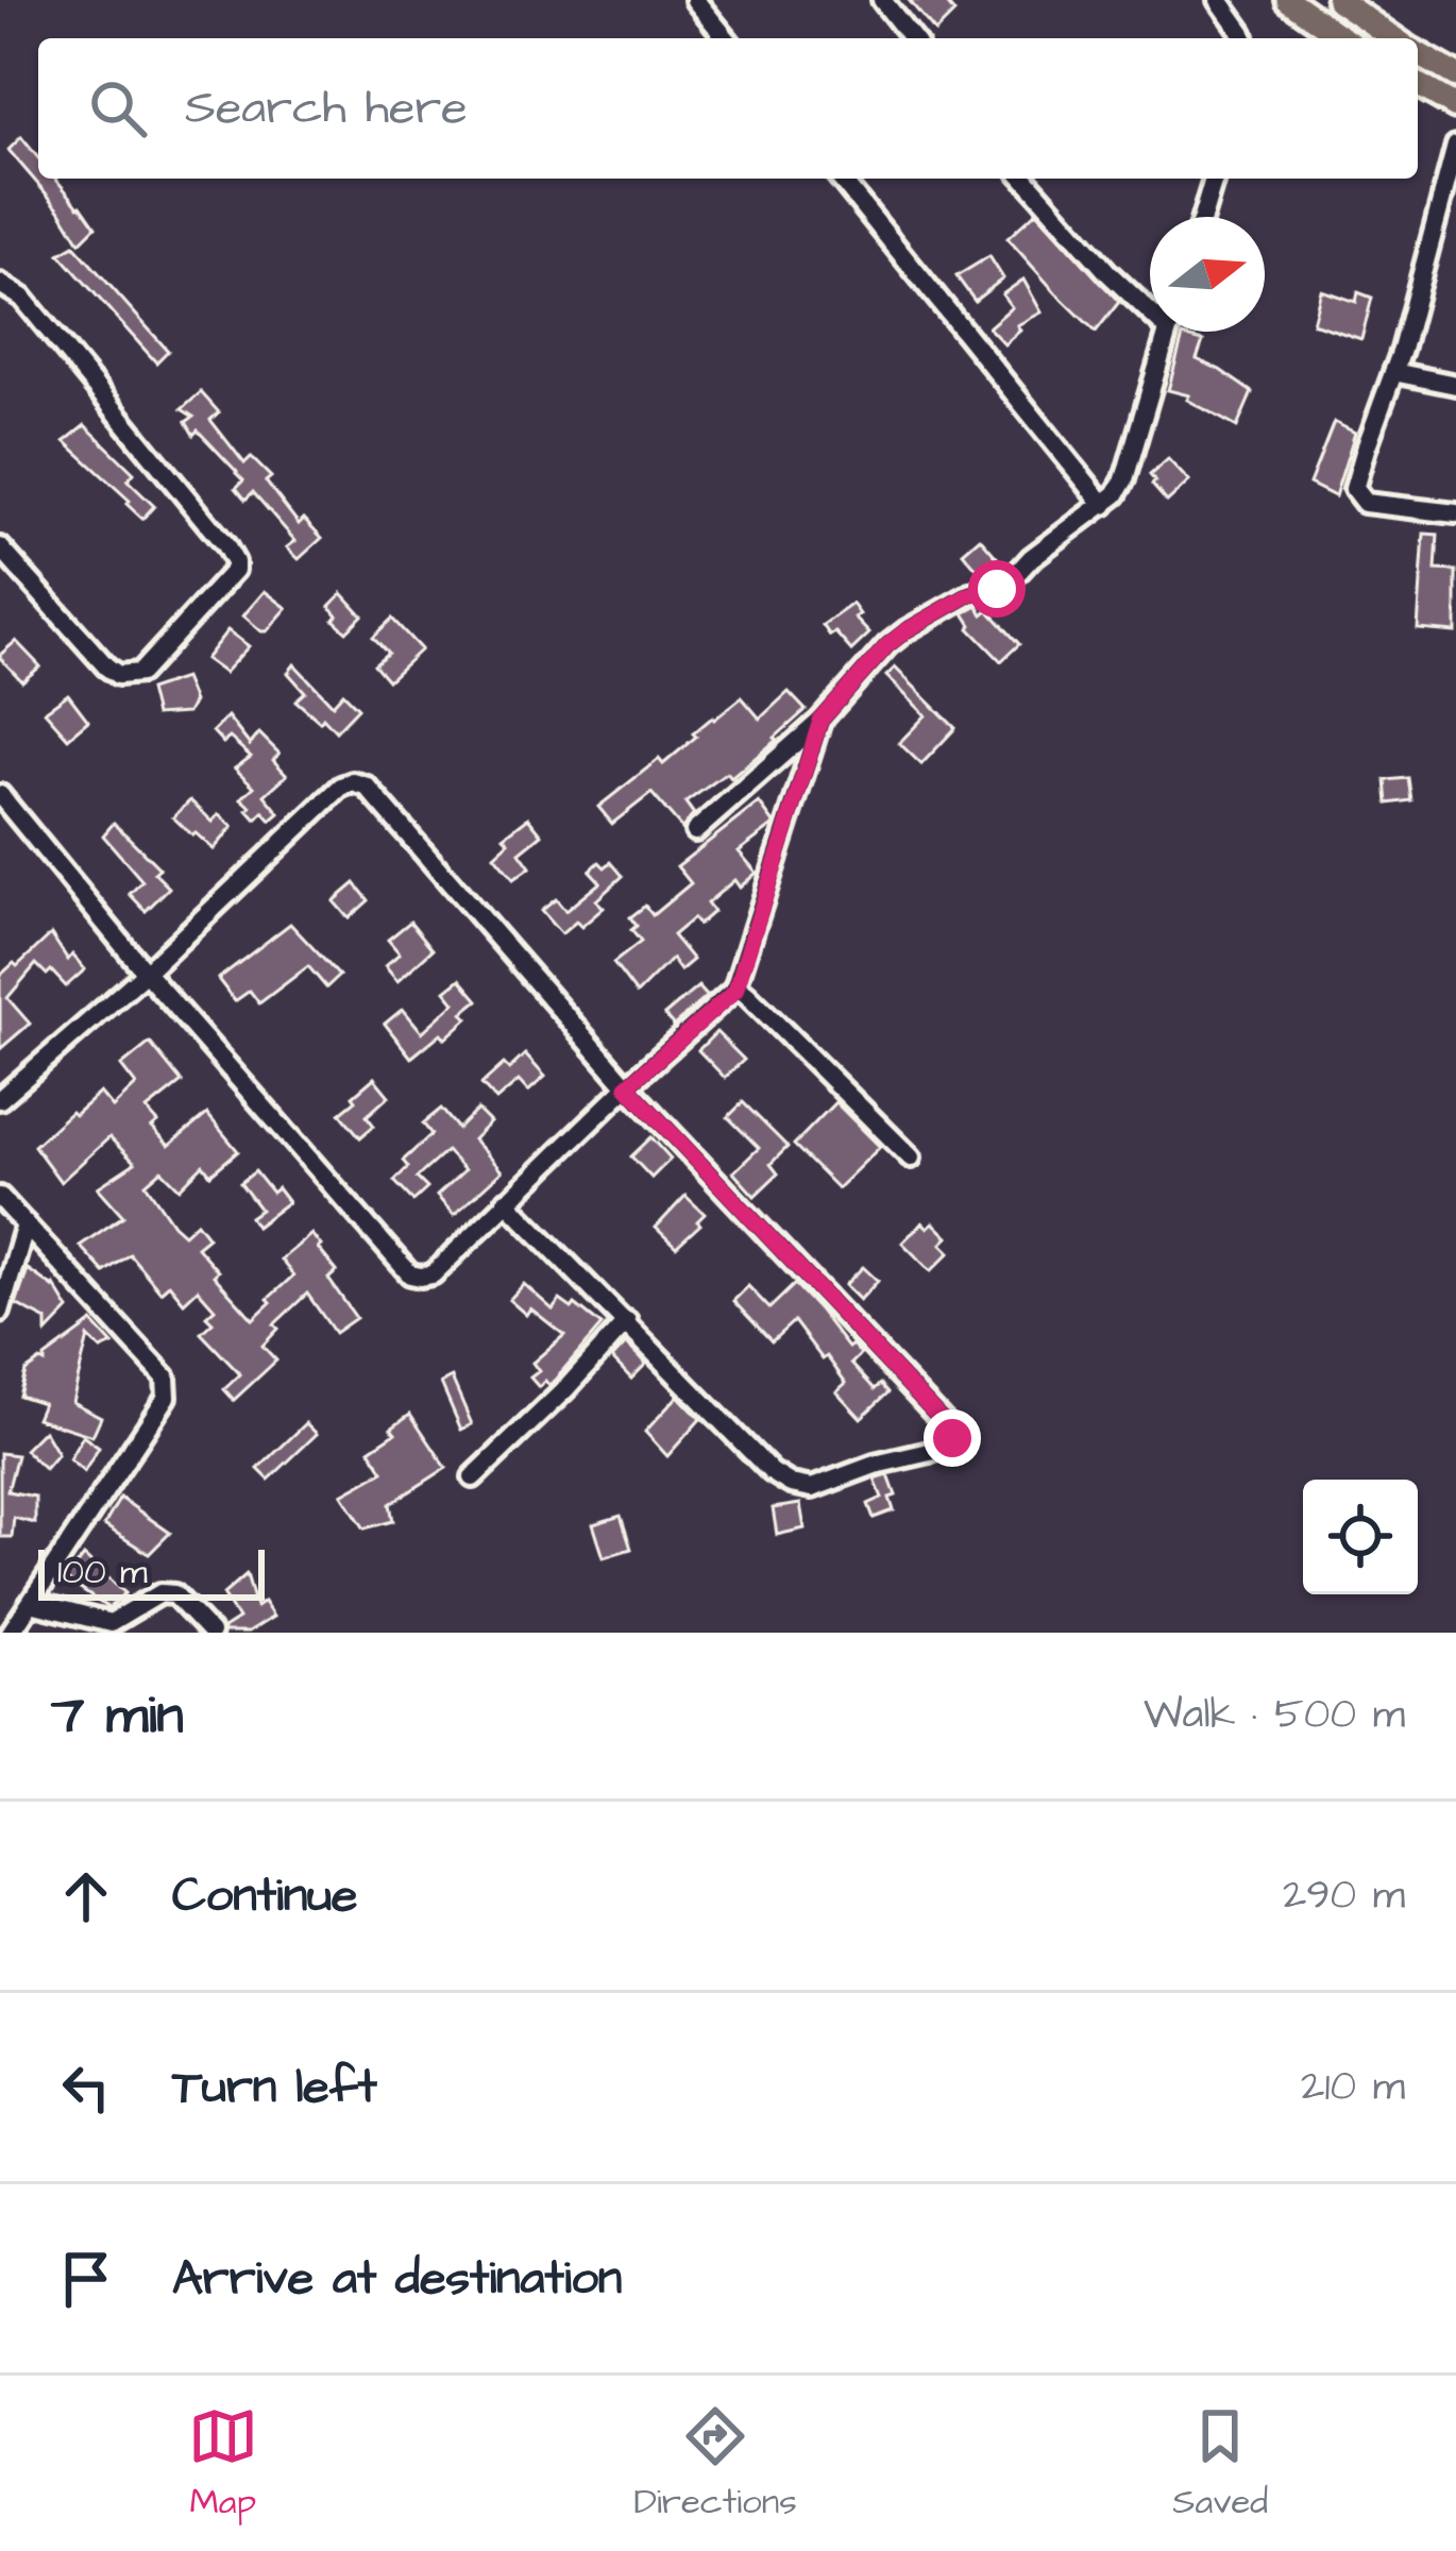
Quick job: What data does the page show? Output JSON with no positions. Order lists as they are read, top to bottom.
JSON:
{
  "scale_bar": "100 m",
  "north": "right",
  "page": {
    "search": "Search here",
    "scale": "100 m",
    "heading": ["7 min", "Walk · 500 m"],
    "list": [
      ["Continue", "290 m"],
      ["Turn left", "210 m"],
      "Arrive at destination"
    ],
    "nav": ["Map", "Directions", "Saved"]
  }
}
